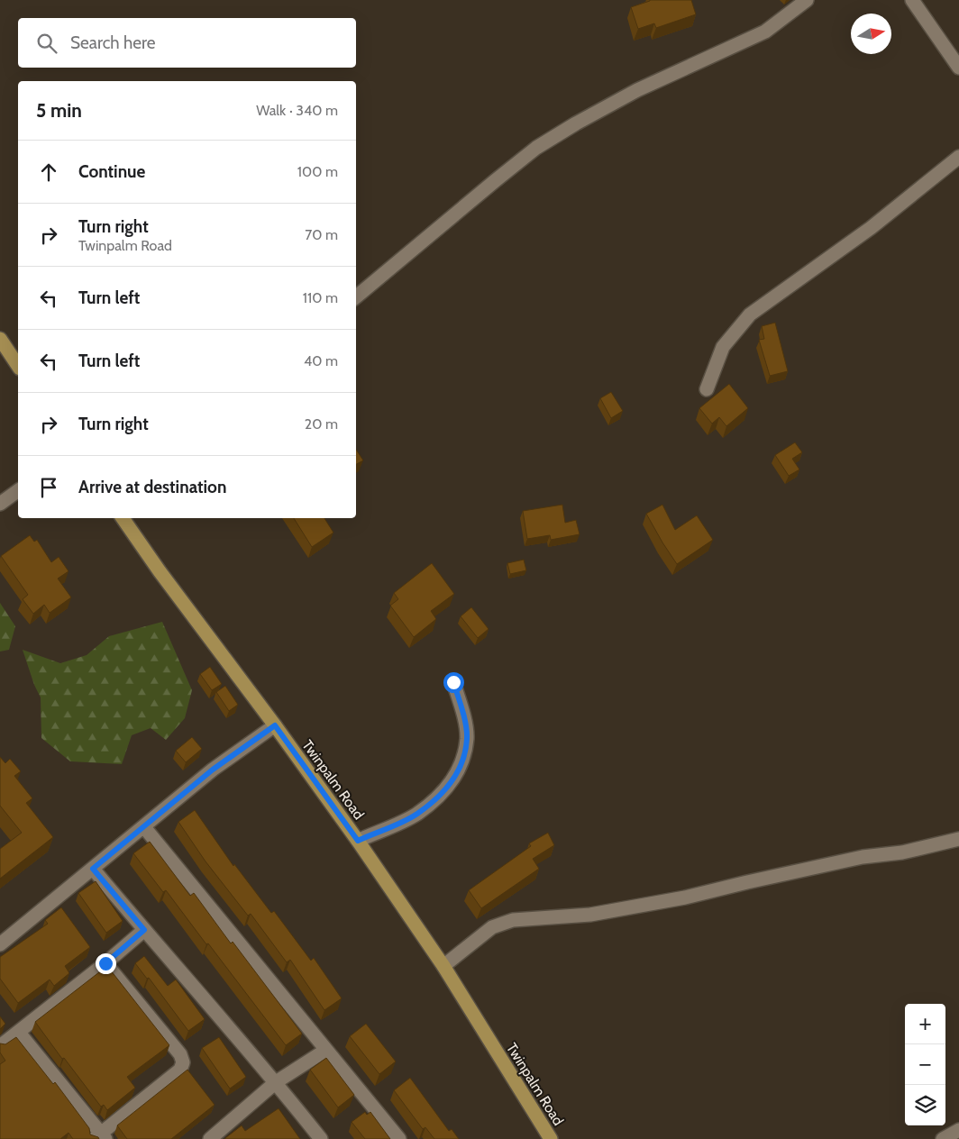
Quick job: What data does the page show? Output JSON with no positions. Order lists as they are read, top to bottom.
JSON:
{
  "streets": {
    "main road": ["Twinpalm Road"]
  },
  "north": "right",
  "page": {
    "search": "Search here",
    "heading": ["5 min", "Walk · 340 m"],
    "list": [
      ["Continue", "100 m"],
      ["Turn right", "Twinpalm Road", "70 m"],
      ["Turn left", "110 m"],
      ["Turn left", "40 m"],
      ["Turn right", "20 m"],
      "Arrive at destination"
    ],
    "map_buttons": ["+", "−"]
  }
}
